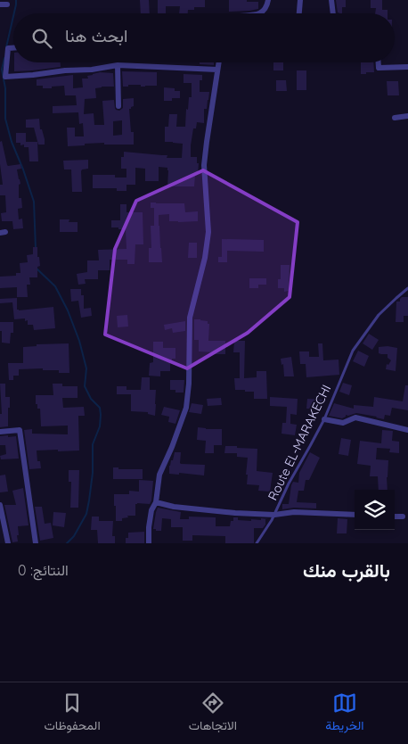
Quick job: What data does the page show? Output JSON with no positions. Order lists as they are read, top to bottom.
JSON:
{
  "streets": {
    "lane": ["Route EL-MARAKECHI"]
  },
  "page": {
    "search": "ابحث هنا",
    "heading": ["بالقرب منك", "النتائج: 0"],
    "nav": ["الخريطة", "الاتجاهات", "المحفوظات"]
  }
}
